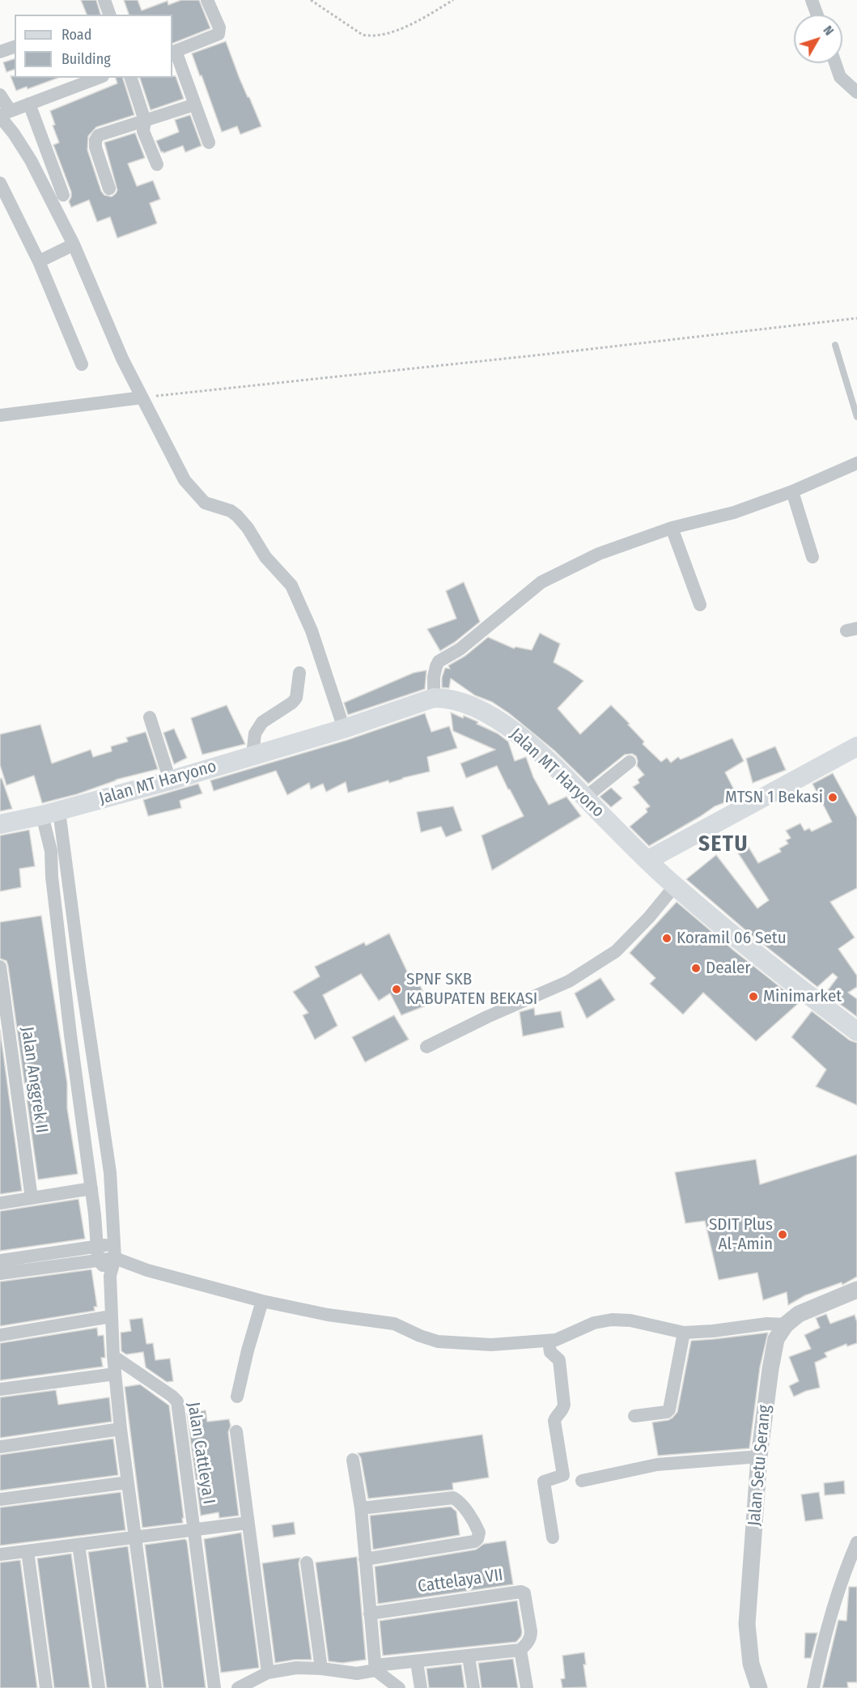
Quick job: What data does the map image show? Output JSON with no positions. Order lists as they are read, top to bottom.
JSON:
{
  "streets": {
    "main road": ["Jalan MT Haryono"],
    "street": [
      "Jalan Anggrek II",
      "Jalan Cattleya I",
      "Jalan Setu Serang",
      "Cattelaya VII"
    ]
  },
  "districts": ["SETU"],
  "places": [
    "MTSN 1 Bekasi",
    "Koramil 06 Setu",
    "Dealer",
    "SPNF SKB KABUPATEN BEKASI",
    "Minimarket",
    "SDIT Plus Al-Amin"
  ],
  "legend": ["Road", "Building"],
  "north": "top right"
}
